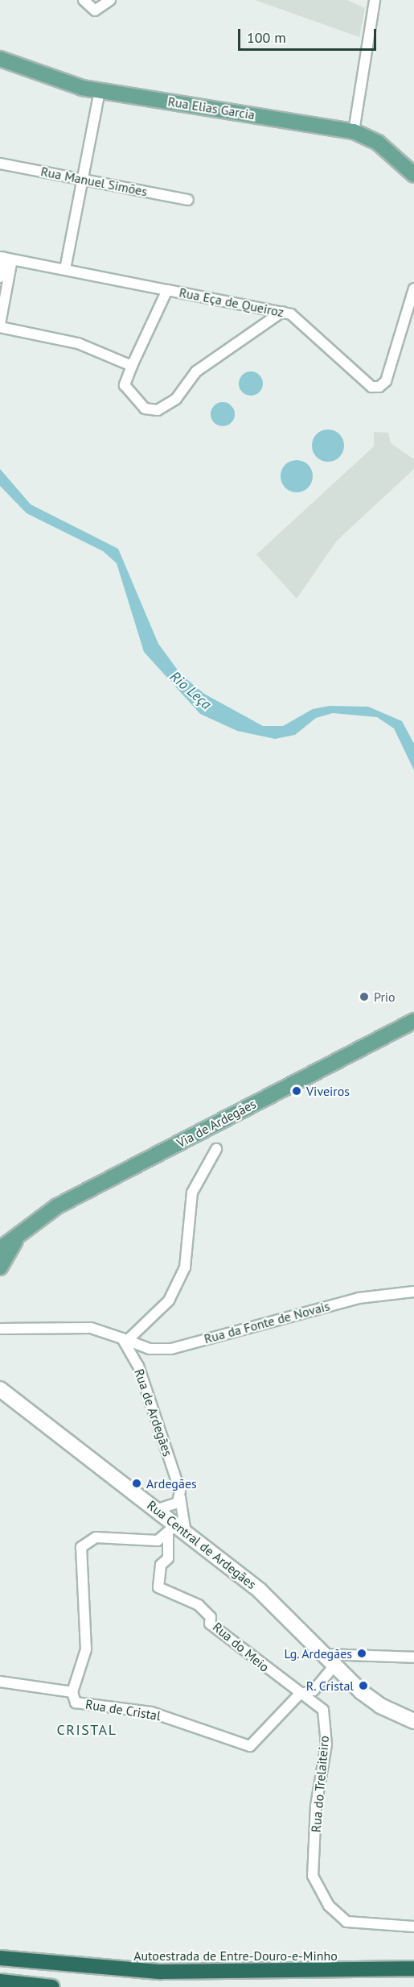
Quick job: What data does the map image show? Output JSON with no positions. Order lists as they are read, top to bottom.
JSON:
{
  "streets": {
    "highway": ["Autoestrada de Entre-Douro-e-Minho"],
    "main road": ["Rua Elias Garcia", "Via de Ardegães"],
    "street": [
      "Rua Manuel Simões",
      "Rua Eça de Queiroz",
      "Rua da Fonte de Novais",
      "Rua de Ardegães",
      "Rua Central de Ardegães",
      "Rua do Meio",
      "Rua de Cristal",
      "Rua do Trelaiteiro"
    ]
  },
  "crossings": [
    ["Rua da Fonte de Novais", "Rua de Ardegães"],
    ["Rua de Ardegães", "Rua Central de Ardegães"],
    ["Rua de Ardegães", "Rua do Meio"],
    ["Rua de Ardegães", "Rua de Cristal"],
    ["Rua Central de Ardegães", "Rua do Meio"],
    ["Rua Central de Ardegães", "Rua de Cristal"],
    ["Rua do Meio", "Rua de Cristal"],
    ["Rua do Meio", "Rua do Trelaiteiro"],
    ["Rua de Cristal", "Rua do Trelaiteiro"]
  ],
  "districts": ["CRISTAL"],
  "water": ["Rio Leça"],
  "places": [
    "Prio",
    "Viveiros",
    "Ardegães",
    "Lg. Ardegães",
    "R. Cristal"
  ],
  "scale_bar": "100 m"
}
